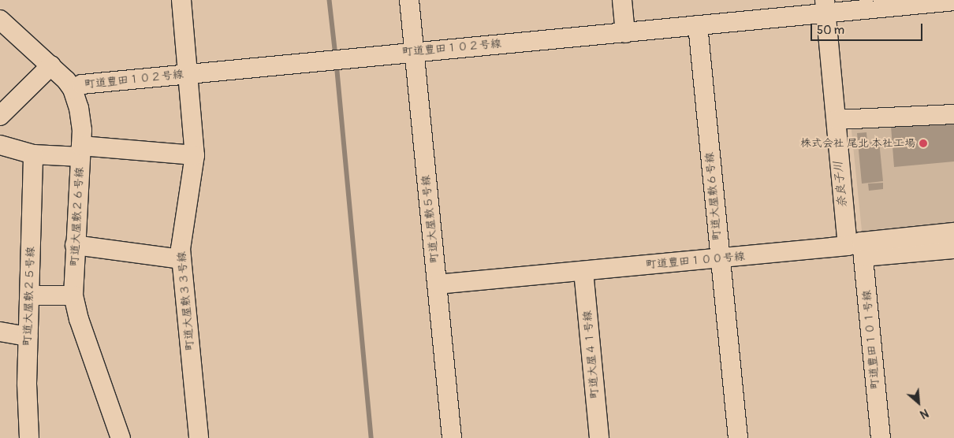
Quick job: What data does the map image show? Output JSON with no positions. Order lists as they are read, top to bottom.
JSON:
{
  "streets": {
    "street": [
      "町道豊田１０２号線",
      "町道大屋敷６号線",
      "町道大屋敷２６号線",
      "町道大屋敷５号線",
      "町道豊田１００号線",
      "町道大屋敷２５号線",
      "町道大屋敷３３号線",
      "町道豊田１０１号線",
      "町道大屋４１号線"
    ]
  },
  "crossings": [
    ["町道豊田１０２号線", "町道大屋敷６号線"],
    ["町道豊田１０２号線", "町道大屋敷２６号線"],
    ["町道豊田１０２号線", "町道大屋敷５号線"],
    ["町道豊田１０２号線", "町道大屋敷３３号線"],
    ["町道豊田１０２号線", "町道豊田１０１号線"],
    ["町道大屋敷６号線", "町道豊田１００号線"],
    ["町道大屋敷５号線", "町道豊田１００号線"],
    ["町道豊田１００号線", "町道豊田１０１号線"],
    ["町道豊田１００号線", "町道大屋４１号線"]
  ],
  "water": ["奈良子川"],
  "places": ["株式会社 尾北 本社工場"],
  "scale_bar": "50 m",
  "north": "bottom right"
}
